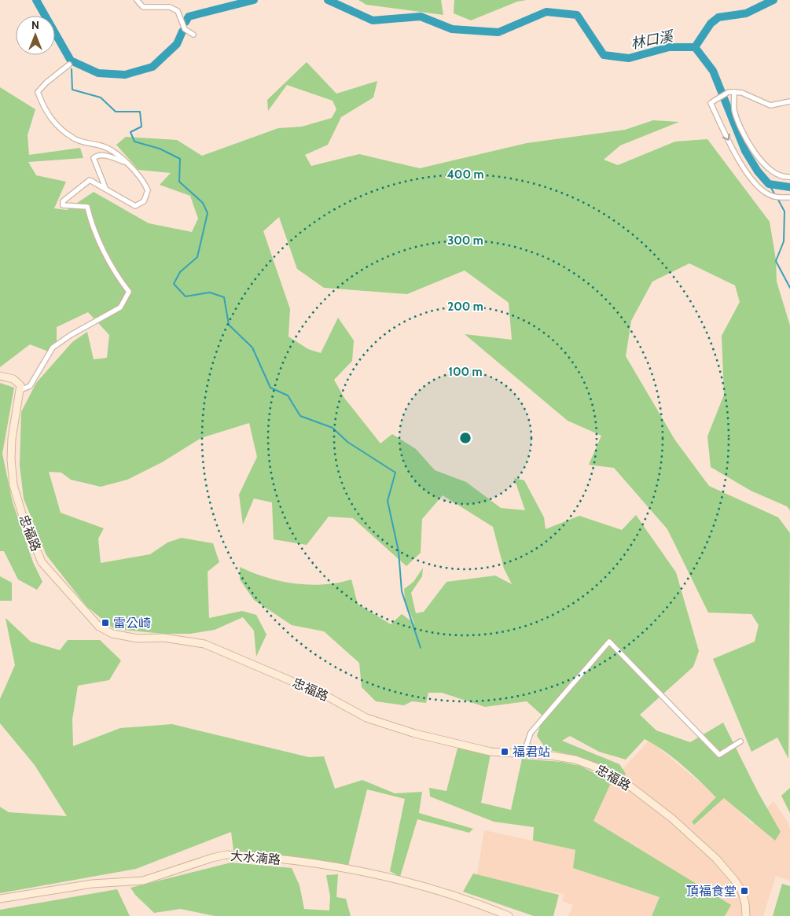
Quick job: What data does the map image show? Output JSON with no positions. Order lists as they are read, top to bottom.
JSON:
{
  "streets": {
    "street": ["忠福路", "大水湳路"]
  },
  "water": ["林口溪"],
  "places": {
    "transit": ["雷公崎", "福君站", "頂福食堂"]
  },
  "north": "top",
  "rings": [
    "400 m",
    "300 m",
    "200 m",
    "100 m"
  ]
}
